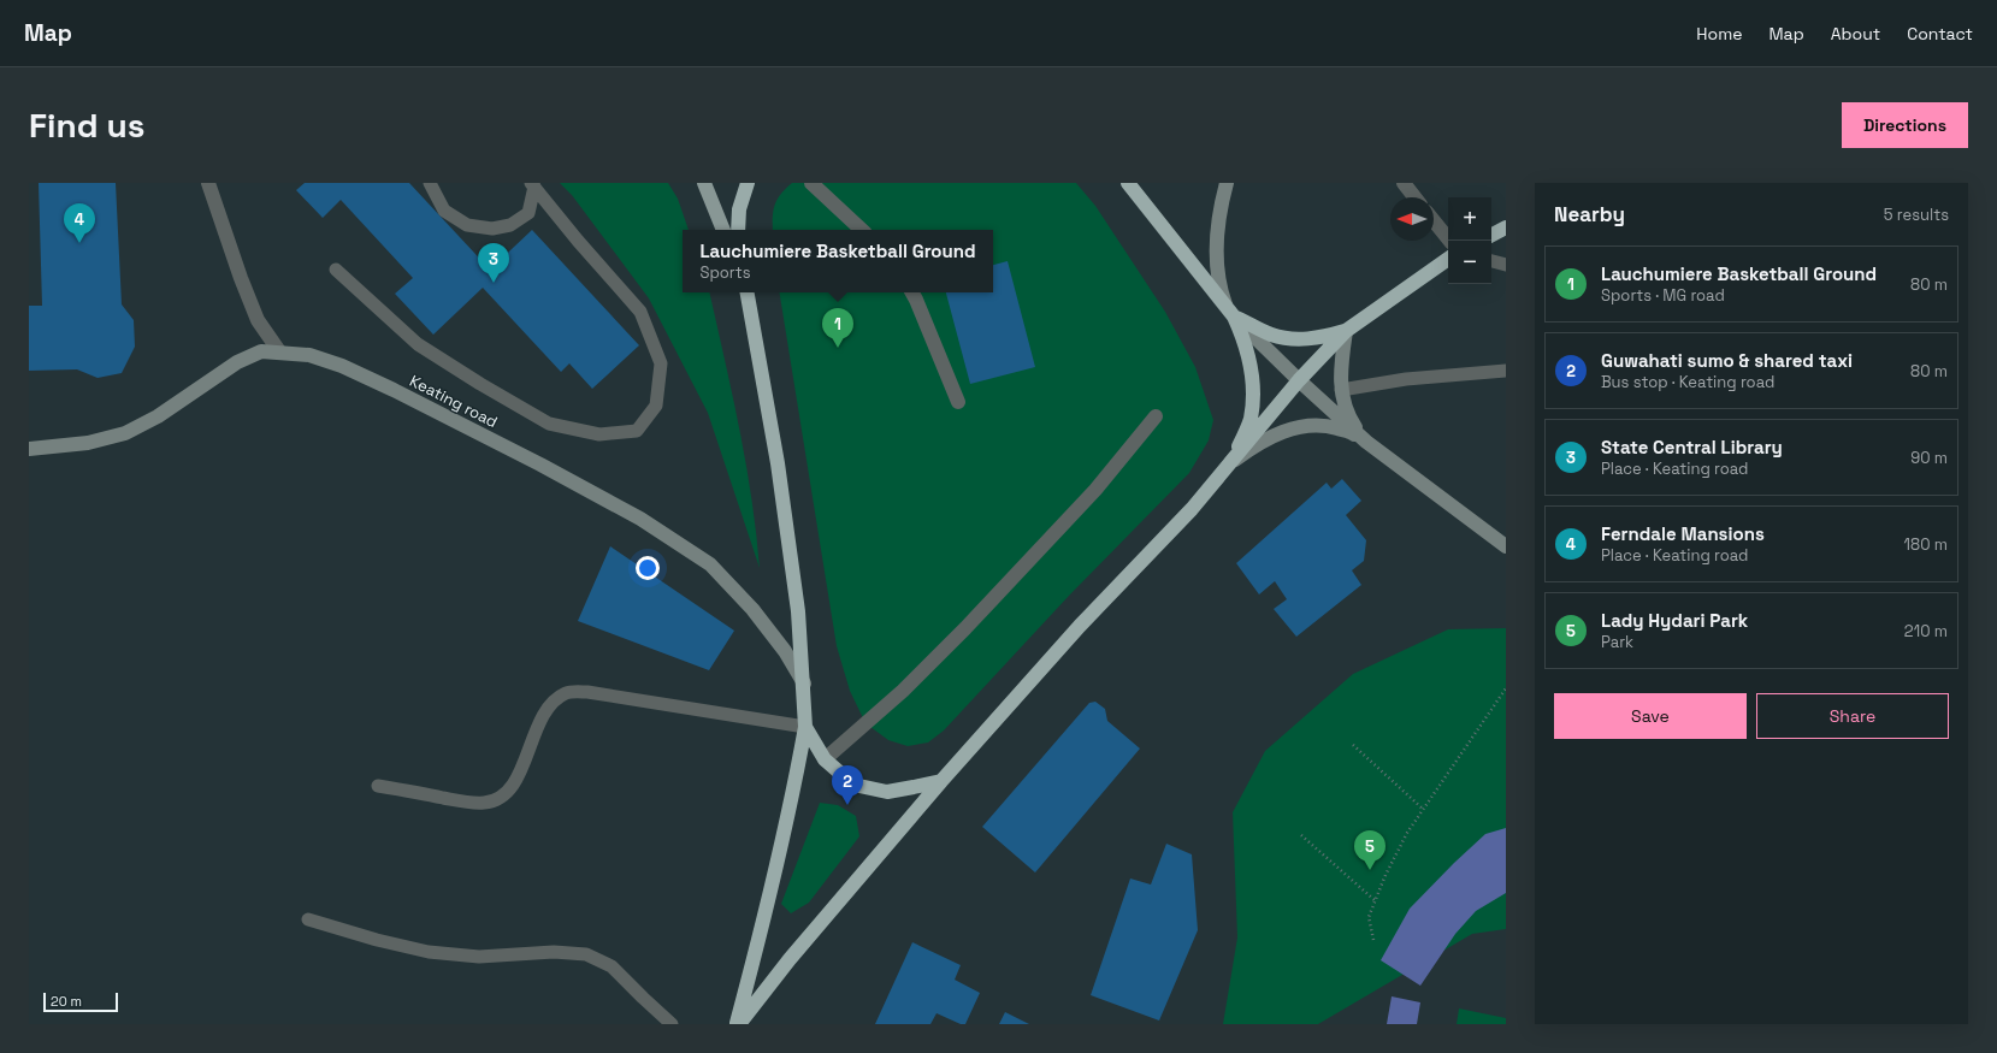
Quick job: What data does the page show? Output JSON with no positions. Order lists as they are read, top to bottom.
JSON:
{
  "streets": {
    "street": ["Keating road"]
  },
  "scale_bar": "20 m",
  "north": "left",
  "page": {
    "header": "Map",
    "nav": [
      "Home",
      "Map",
      "About",
      "Contact"
    ],
    "buttons": [
      "Directions",
      ["Save", "Share"]
    ],
    "title": "Find us",
    "heading": ["Nearby", "5 results"],
    "map_buttons": ["+", "−"],
    "pins": [
      "4",
      "3",
      "1",
      "2",
      "5"
    ],
    "popup": ["Lauchumiere Basketball Ground", "Sports"],
    "list": [
      {
        "mark": "1",
        "name": "Lauchumiere Basketball Ground",
        "note": "Sports · MG road",
        "value": "80 m"
      },
      {
        "mark": "2",
        "name": "Guwahati sumo & shared taxi",
        "note": "Bus stop · Keating road",
        "value": "80 m"
      },
      {
        "mark": "3",
        "name": "State Central Library",
        "note": "Place · Keating road",
        "value": "90 m"
      },
      {
        "mark": "4",
        "name": "Ferndale Mansions",
        "note": "Place · Keating road",
        "value": "180 m"
      },
      {
        "mark": "5",
        "name": "Lady Hydari Park",
        "note": "Park",
        "value": "210 m"
      }
    ],
    "scale": "20 m"
  }
}
